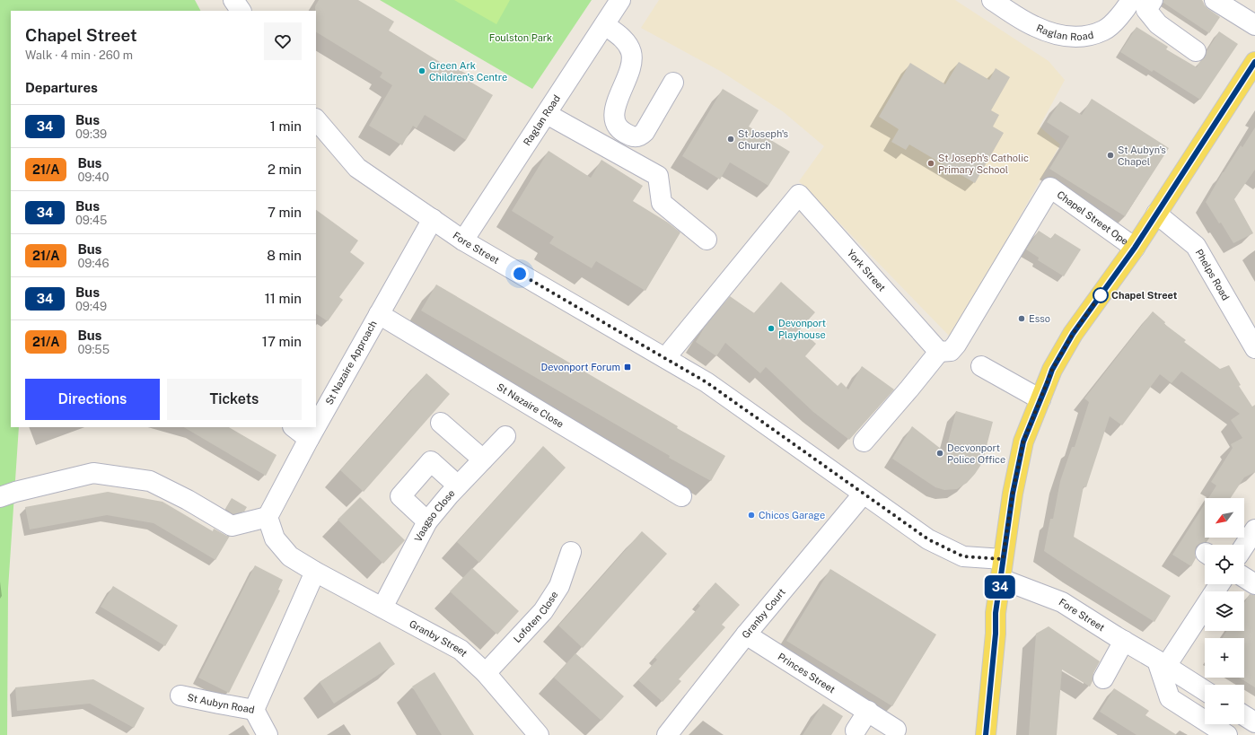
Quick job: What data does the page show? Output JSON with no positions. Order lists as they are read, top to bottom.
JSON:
{
  "streets": {
    "street": [
      "Raglan Road",
      "Chapel Street Ope",
      "Fore Street",
      "York Street",
      "Phelps Road",
      "St Nazaire Approach",
      "St Nazaire Close",
      "Vaagso Close",
      "Granby Court",
      "Lofoten Close",
      "Granby Street",
      "Princes Street",
      "St Aubyn Road"
    ]
  },
  "crossings": [
    ["Raglan Road", "Fore Street"],
    ["Chapel Street Ope", "York Street"],
    ["Fore Street", "York Street"],
    ["Fore Street", "St Nazaire Approach"],
    ["Fore Street", "Granby Court"],
    ["St Nazaire Approach", "St Nazaire Close"],
    ["Vaagso Close", "Granby Street"],
    ["Granby Court", "Princes Street"],
    ["Lofoten Close", "Granby Street"]
  ],
  "parks": ["Foulston Park"],
  "places": {
    "other": [
      "Green Ark Children's Centre",
      "St Joseph's Church",
      "St Aubyn's Chapel",
      "St Joseph's Catholic Primary School",
      "Chapel Street",
      "Esso",
      "Devonport Playhouse",
      "Decvonport Police Office",
      "Chicos Garage"
    ],
    "transit": ["Devonport Forum"]
  },
  "lines": ["bus line 34"],
  "north": "bottom left",
  "page": {
    "on_map": "34",
    "heading": [
      ["Chapel Street", "Walk · 4 min · 260 m"],
      "Departures"
    ],
    "list": [
      {
        "mark": "34",
        "name": "Bus",
        "note": "09:39",
        "value": "1 min"
      },
      {
        "mark": "21/A",
        "name": "Bus",
        "note": "09:40",
        "value": "2 min"
      },
      {
        "mark": "34",
        "name": "Bus",
        "note": "09:45",
        "value": "7 min"
      },
      {
        "mark": "21/A",
        "name": "Bus",
        "note": "09:46",
        "value": "8 min"
      },
      {
        "mark": "34",
        "name": "Bus",
        "note": "09:49",
        "value": "11 min"
      },
      {
        "mark": "21/A",
        "name": "Bus",
        "note": "09:55",
        "value": "17 min"
      }
    ],
    "buttons": ["Directions", "Tickets"],
    "map_buttons": ["+", "−"]
  }
}
